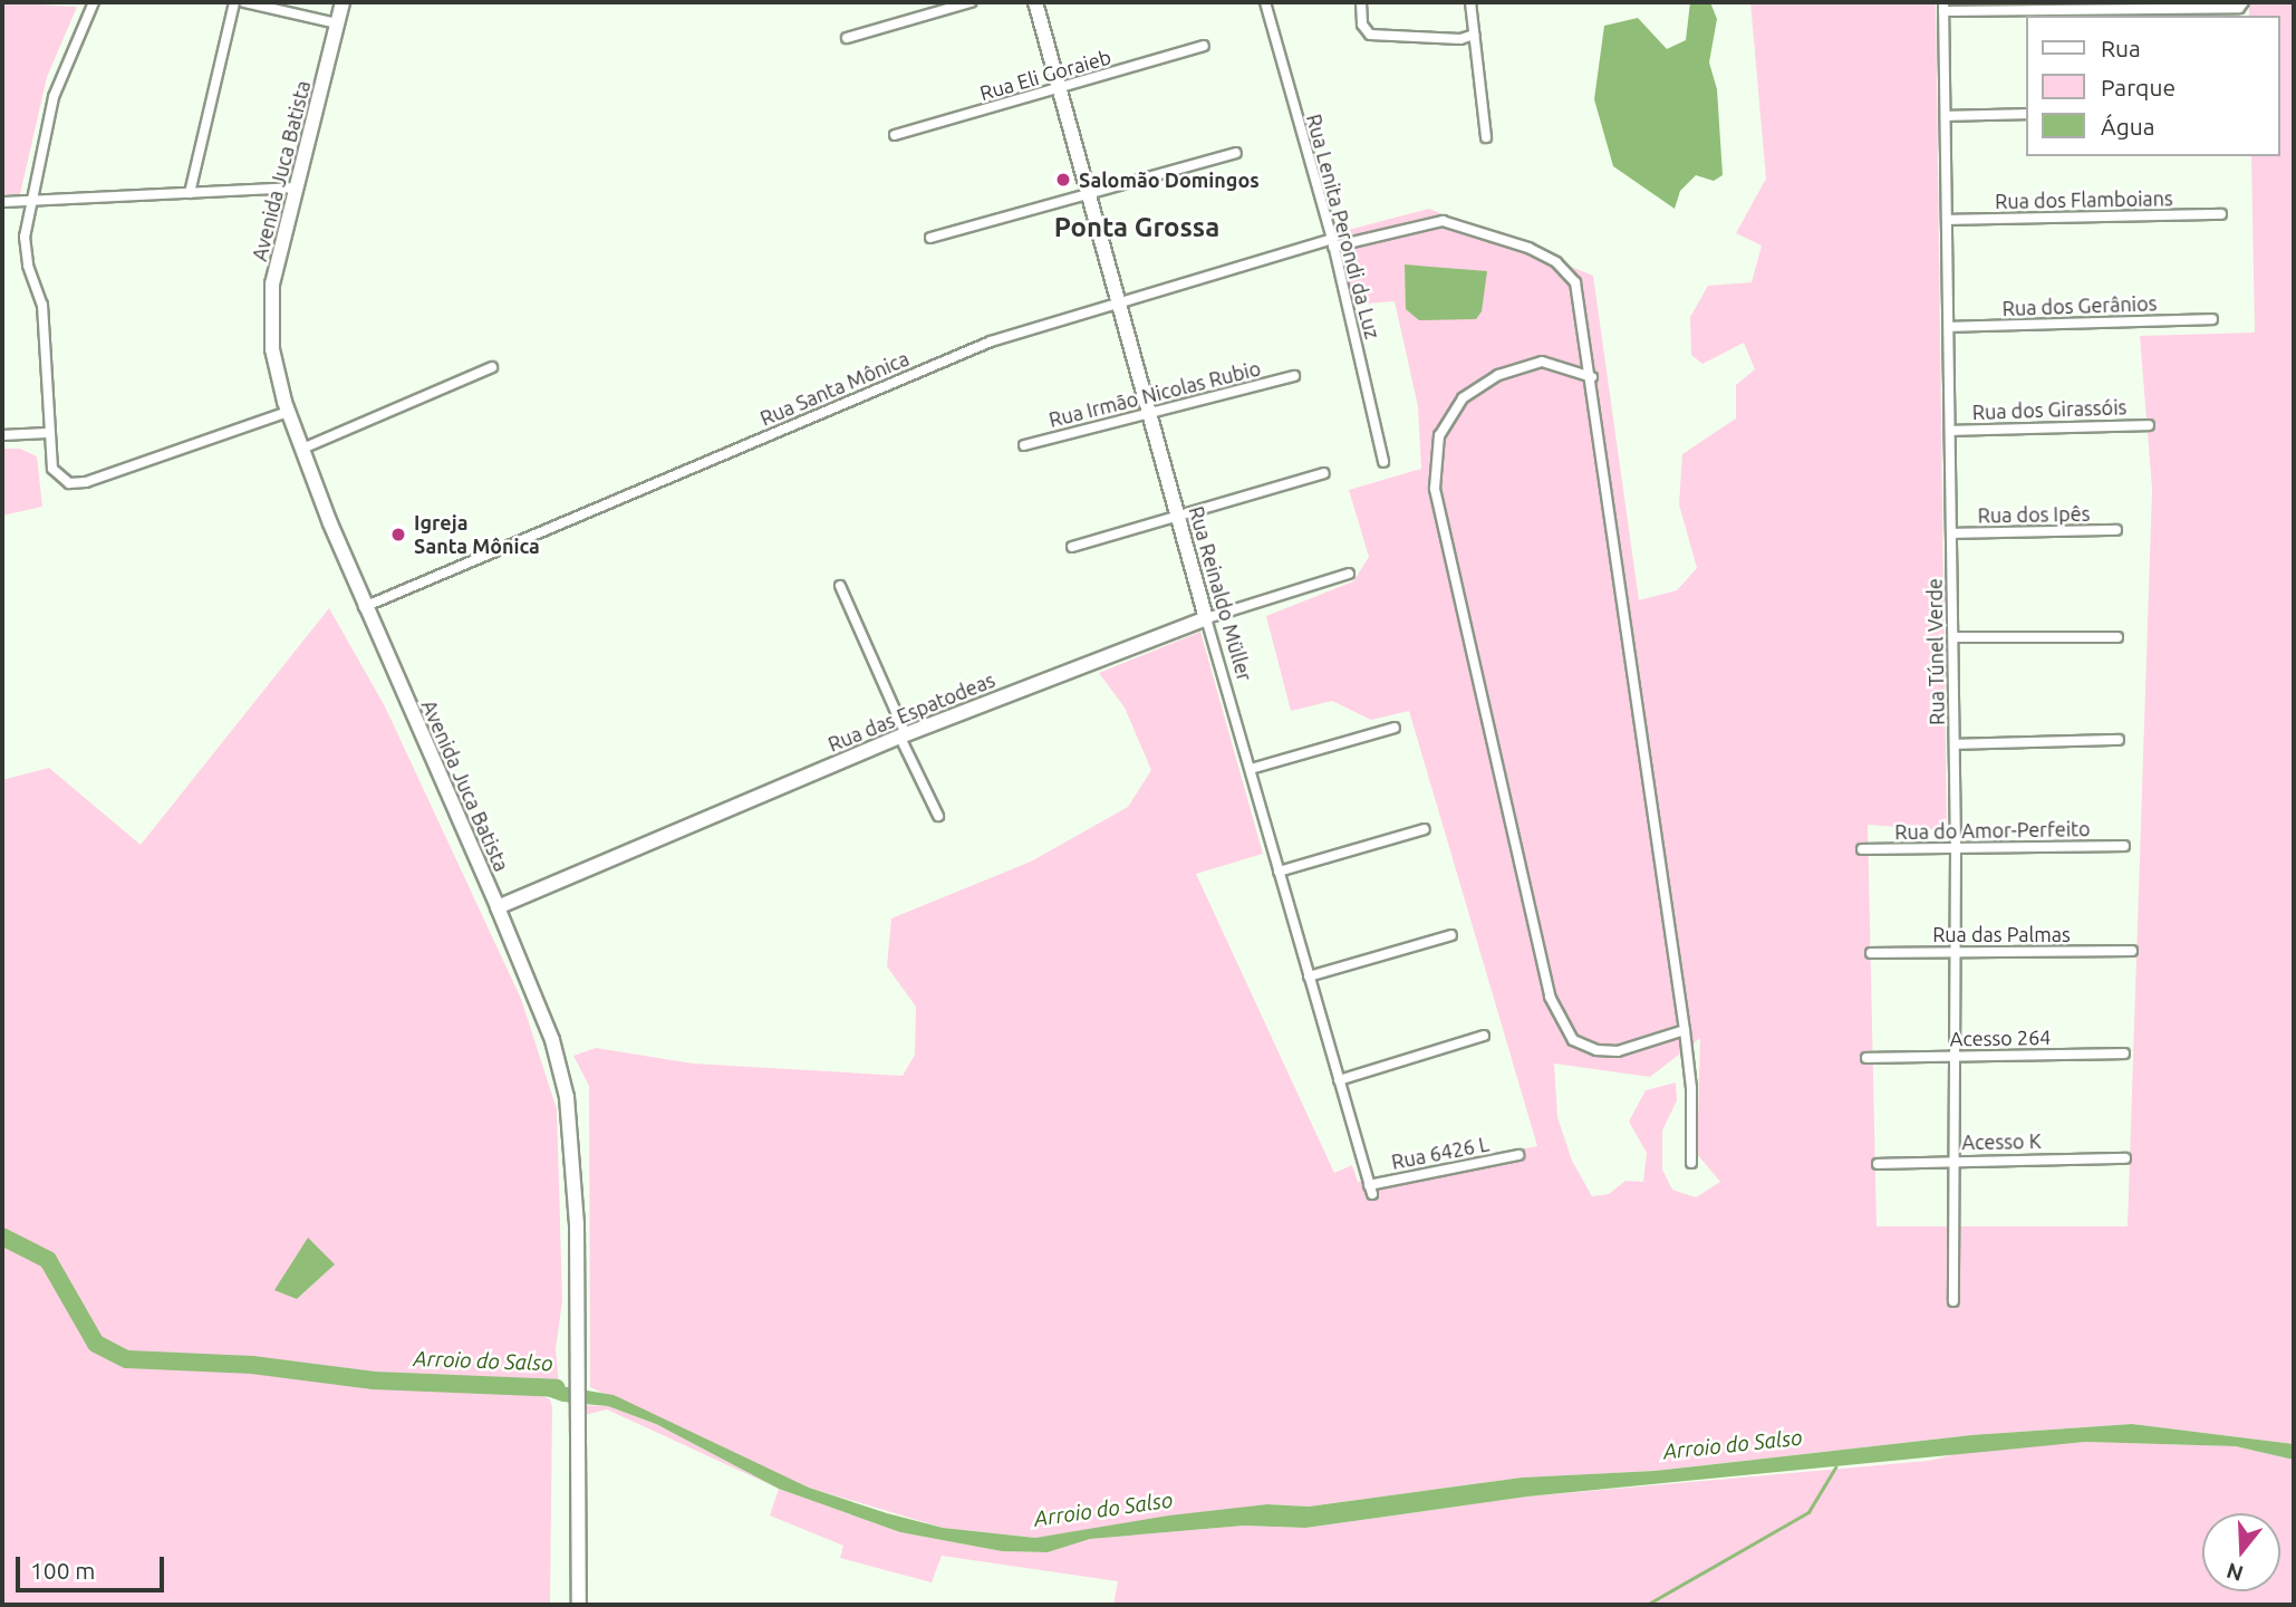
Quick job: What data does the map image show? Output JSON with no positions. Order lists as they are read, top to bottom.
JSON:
{
  "streets": {
    "main road": ["Avenida Juca Batista", "Rua Reinaldo Müller", "Rua das Espatodeas"],
    "street": [
      "Rua Eli Goraieb",
      "Rua dos Flamboians",
      "Rua Lenita Perondi da Luz",
      "Rua dos Gerânios",
      "Rua Santa Mônica",
      "Rua Irmão Nicolas Rubio",
      "Rua dos Girassóis",
      "Rua dos Ipês",
      "Rua Túnel Verde",
      "Rua do Amor-Perfeito",
      "Rua das Palmas",
      "Acesso 264",
      "Acesso K",
      "Rua 6426 L"
    ]
  },
  "crossings": [
    ["Rua Eli Goraieb", "Rua Reinaldo Müller"],
    ["Avenida Juca Batista", "Rua Santa Mônica"],
    ["Avenida Juca Batista", "Rua das Espatodeas"],
    ["Rua dos Flamboians", "Rua Túnel Verde"],
    ["Rua Lenita Perondi da Luz", "Rua Santa Mônica"],
    ["Rua dos Gerânios", "Rua Túnel Verde"],
    ["Rua Santa Mônica", "Rua Reinaldo Müller"],
    ["Rua Irmão Nicolas Rubio", "Rua Reinaldo Müller"],
    ["Rua dos Girassóis", "Rua Túnel Verde"],
    ["Rua dos Ipês", "Rua Túnel Verde"],
    ["Rua Reinaldo Müller", "Rua das Espatodeas"],
    ["Rua Reinaldo Müller", "Rua 6426 L"],
    ["Rua Túnel Verde", "Rua do Amor-Perfeito"],
    ["Rua Túnel Verde", "Rua das Palmas"],
    ["Rua Túnel Verde", "Acesso 264"],
    ["Rua Túnel Verde", "Acesso K"]
  ],
  "districts": ["Ponta Grossa"],
  "water": ["Arroio do Salso"],
  "places": ["Salomão Domingos", "Igreja Santa Mônica"],
  "legend": ["Rua", "Parque", "Água"],
  "scale_bar": "100 m",
  "north": "bottom"
}
